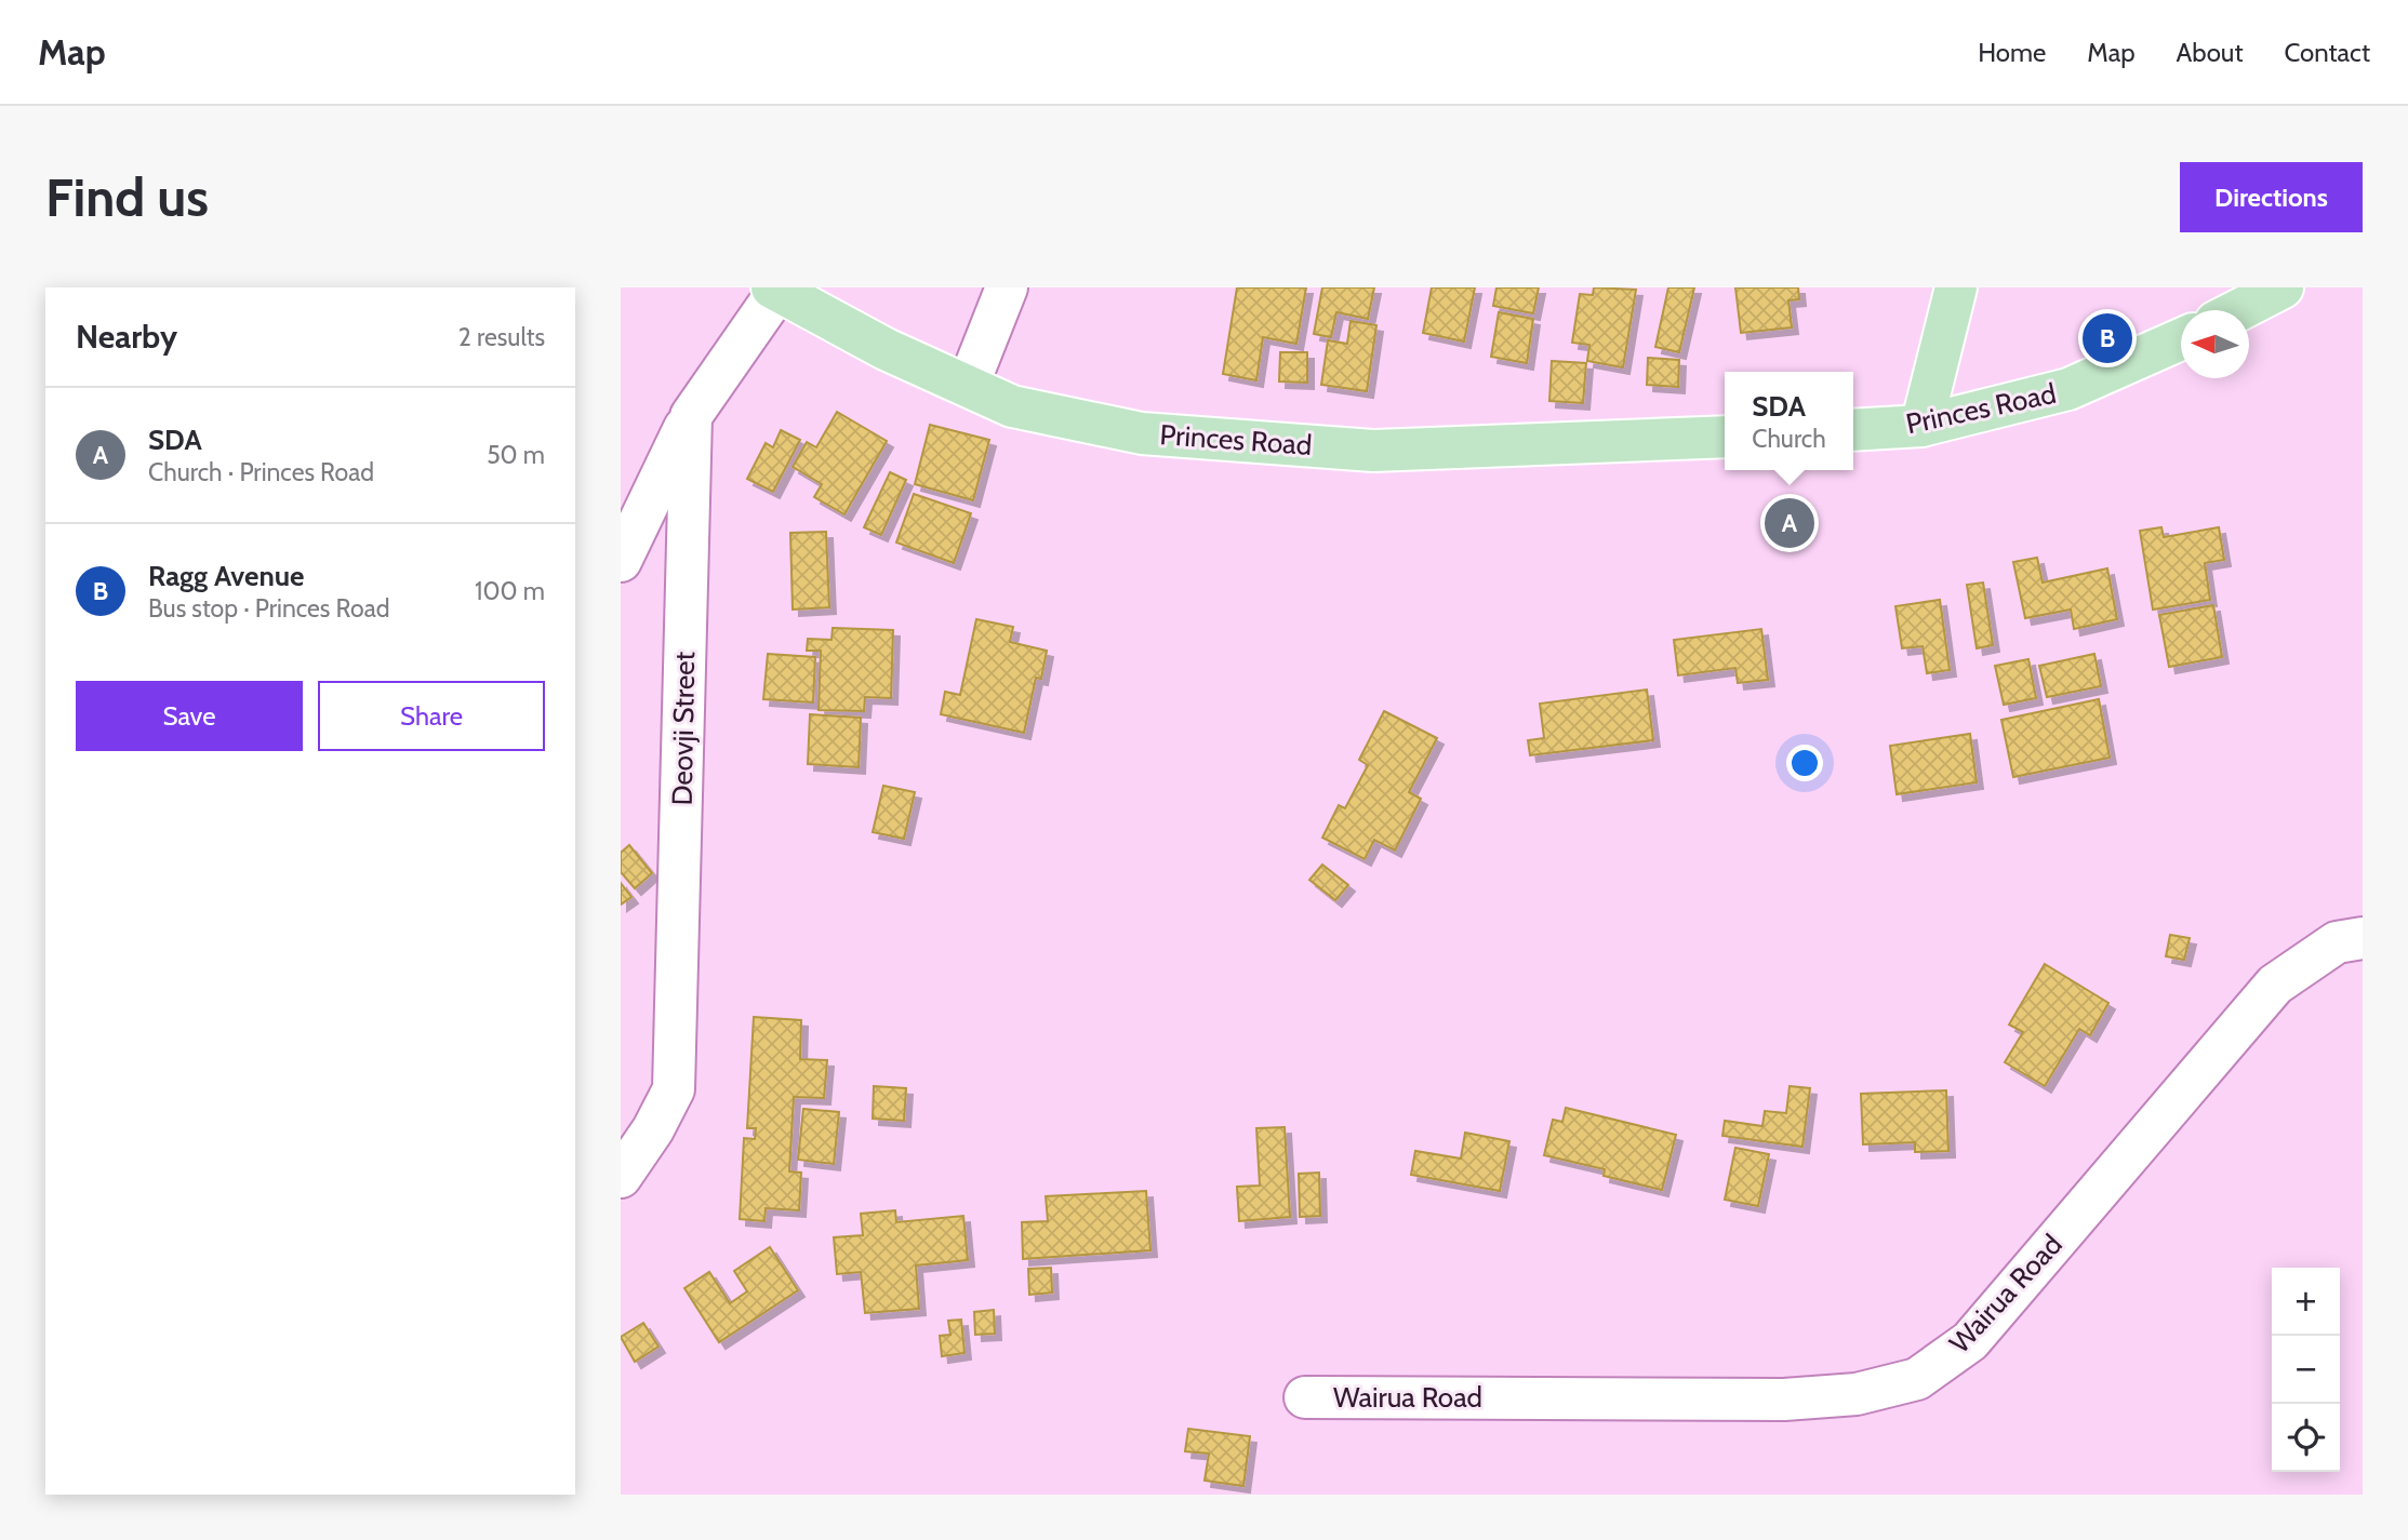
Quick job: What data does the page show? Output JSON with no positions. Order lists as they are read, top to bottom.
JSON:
{
  "streets": {
    "main road": ["Princes Road"],
    "street": ["Deovji Street", "Wairua Road"]
  },
  "north": "left",
  "page": {
    "header": "Map",
    "nav": [
      "Home",
      "Map",
      "About",
      "Contact"
    ],
    "buttons": [
      "Directions",
      ["Save", "Share"]
    ],
    "title": "Find us",
    "heading": ["Nearby", "2 results"],
    "pins": ["B", "A"],
    "popup": ["SDA", "Church"],
    "list": [
      {
        "mark": "A",
        "name": "SDA",
        "note": "Church · Princes Road",
        "value": "50 m"
      },
      {
        "mark": "B",
        "name": "Ragg Avenue",
        "note": "Bus stop · Princes Road",
        "value": "100 m"
      }
    ],
    "map_buttons": ["+", "−"]
  }
}
